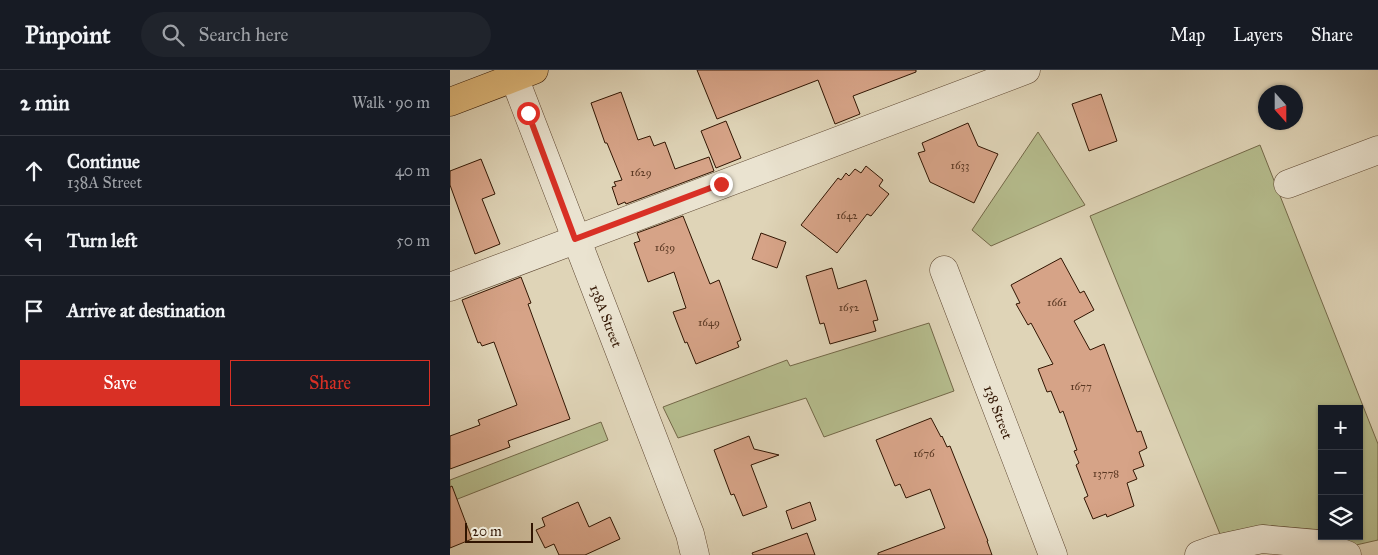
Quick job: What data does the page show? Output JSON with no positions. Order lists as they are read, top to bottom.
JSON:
{
  "streets": {
    "street": ["138A Street", "138 Street"]
  },
  "house_numbers": [
    "1633",
    "1629",
    "1642",
    "1639",
    "1661",
    "1652",
    "1649",
    "1677",
    "1676",
    "13778"
  ],
  "scale_bar": "20 m",
  "north": "bottom",
  "page": {
    "header": "Pinpoint",
    "search": "Search here",
    "nav": ["Map", "Layers", "Share"],
    "heading": ["2 min", "Walk · 90 m"],
    "list": [
      ["Continue", "138A Street", "40 m"],
      ["Turn left", "50 m"],
      "Arrive at destination"
    ],
    "buttons": ["Save", "Share"],
    "map_buttons": ["+", "−"],
    "scale": "20 m"
  }
}
